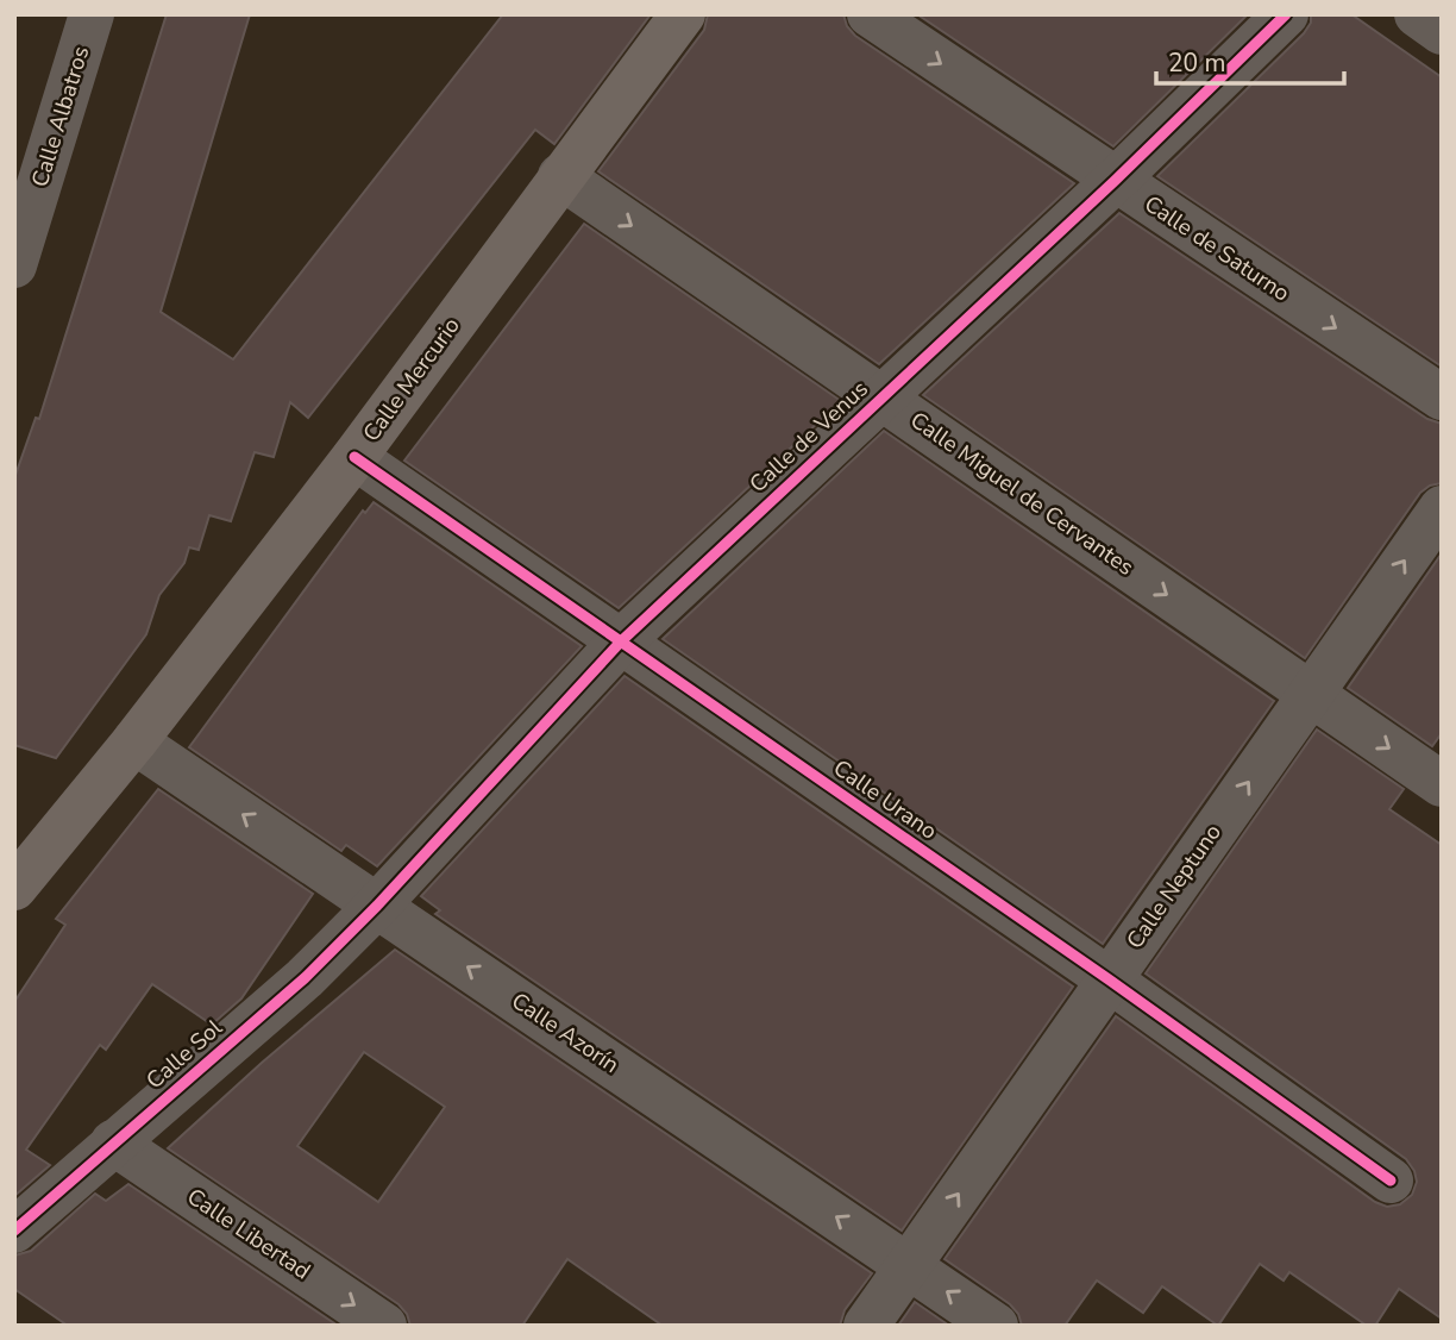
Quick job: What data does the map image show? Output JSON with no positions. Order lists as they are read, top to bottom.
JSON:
{
  "streets": {
    "street": [
      "Calle Albatros",
      "Calle de Saturno",
      "Calle Mercurio",
      "Calle de Venus",
      "Calle Miguel de Cervantes",
      "Calle Urano",
      "Calle Neptuno",
      "Calle Azorín",
      "Calle Sol",
      "Calle Libertad"
    ]
  },
  "crossings": [
    ["Calle de Saturno", "Calle de Venus"],
    ["Calle Mercurio", "Calle Miguel de Cervantes"],
    ["Calle Mercurio", "Calle Urano"],
    ["Calle Mercurio", "Calle Azorín"],
    ["Calle de Venus", "Calle Miguel de Cervantes"],
    ["Calle de Venus", "Calle Urano"],
    ["Calle de Venus", "Calle Azorín"],
    ["Calle de Venus", "Calle Sol"],
    ["Calle Miguel de Cervantes", "Calle Neptuno"],
    ["Calle Urano", "Calle Neptuno"],
    ["Calle Neptuno", "Calle Azorín"],
    ["Calle Azorín", "Calle Sol"],
    ["Calle Sol", "Calle Libertad"]
  ],
  "one_way": [
    "Calle de Saturno",
    "Calle Miguel de Cervantes",
    "Calle Neptuno",
    "Calle Azorín",
    "Calle Libertad"
  ],
  "scale_bar": "20 m"
}
